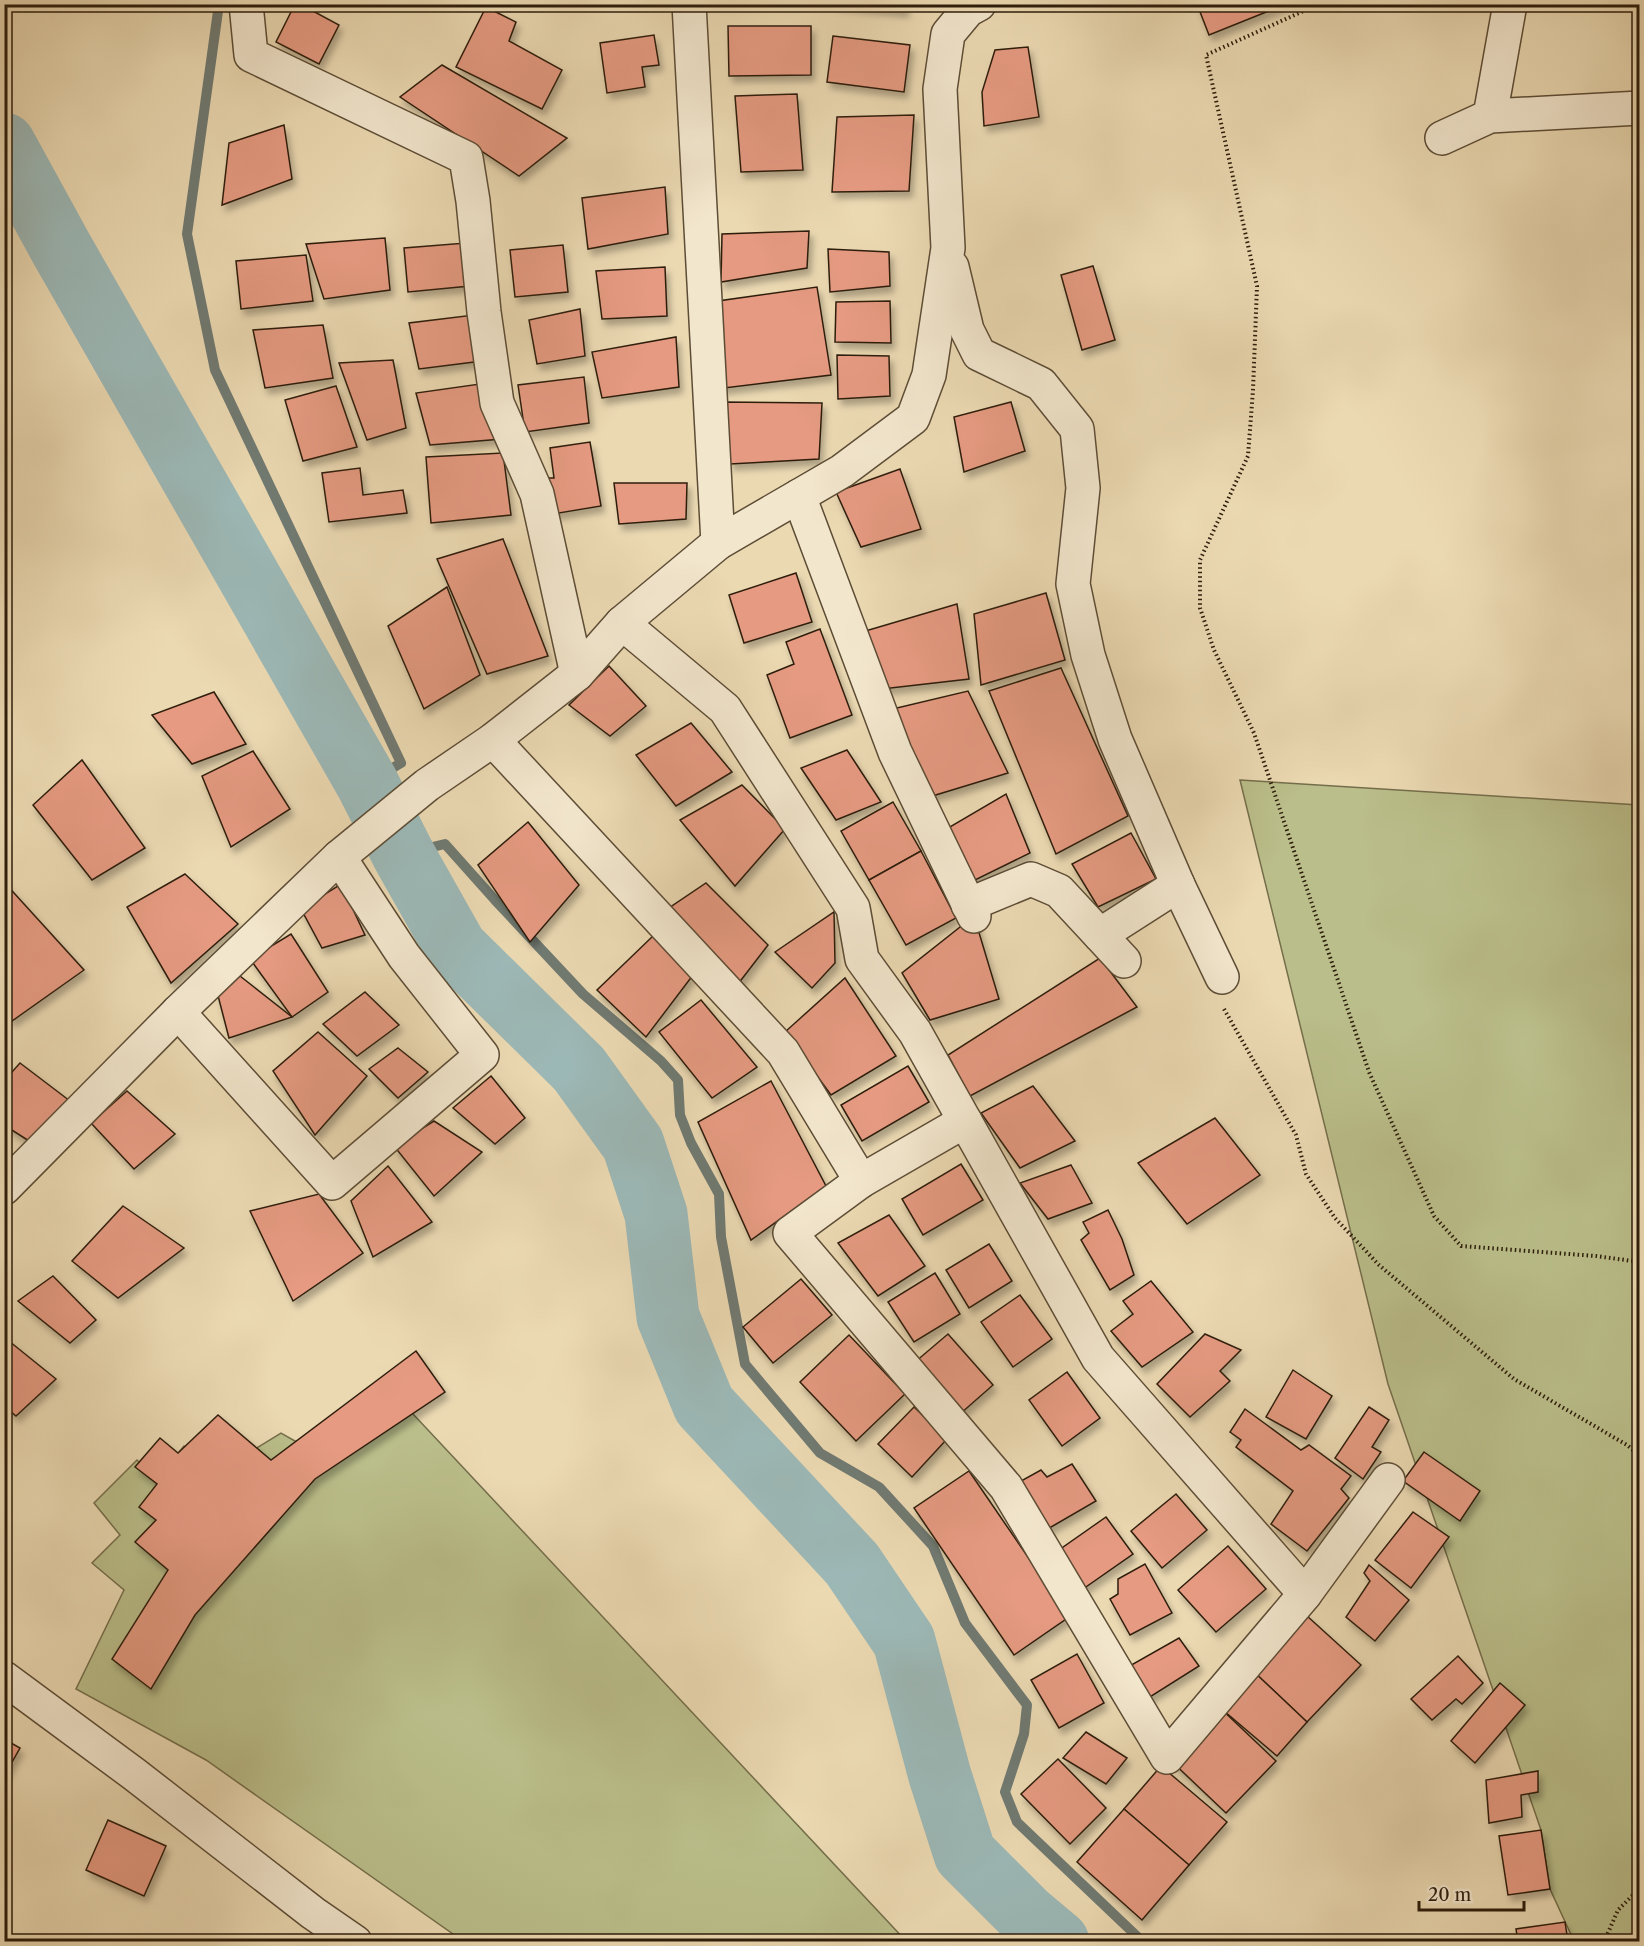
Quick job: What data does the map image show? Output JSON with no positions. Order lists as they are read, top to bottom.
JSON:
{
  "scale_bar": "20 m"
}
